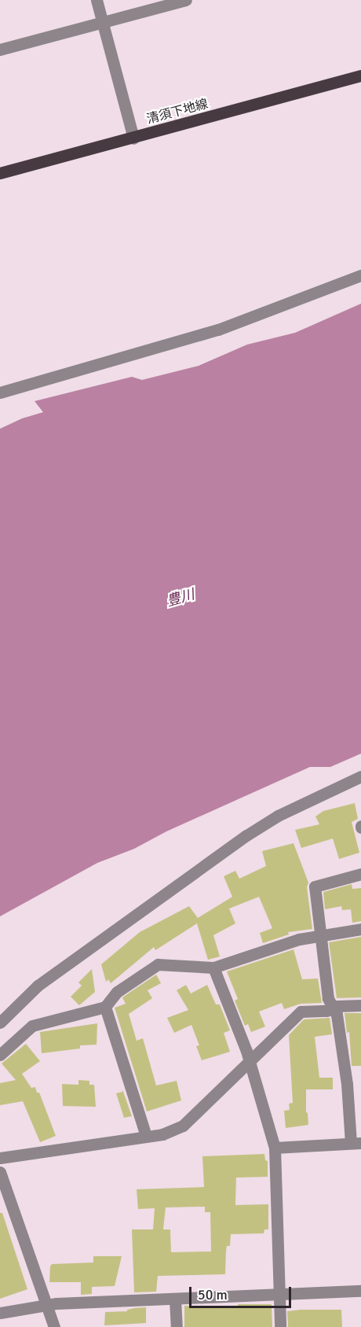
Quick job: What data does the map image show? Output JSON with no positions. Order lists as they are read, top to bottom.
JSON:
{
  "streets": {
    "main road": ["清須下地線"]
  },
  "water": ["豊川"],
  "scale_bar": "50 m"
}
